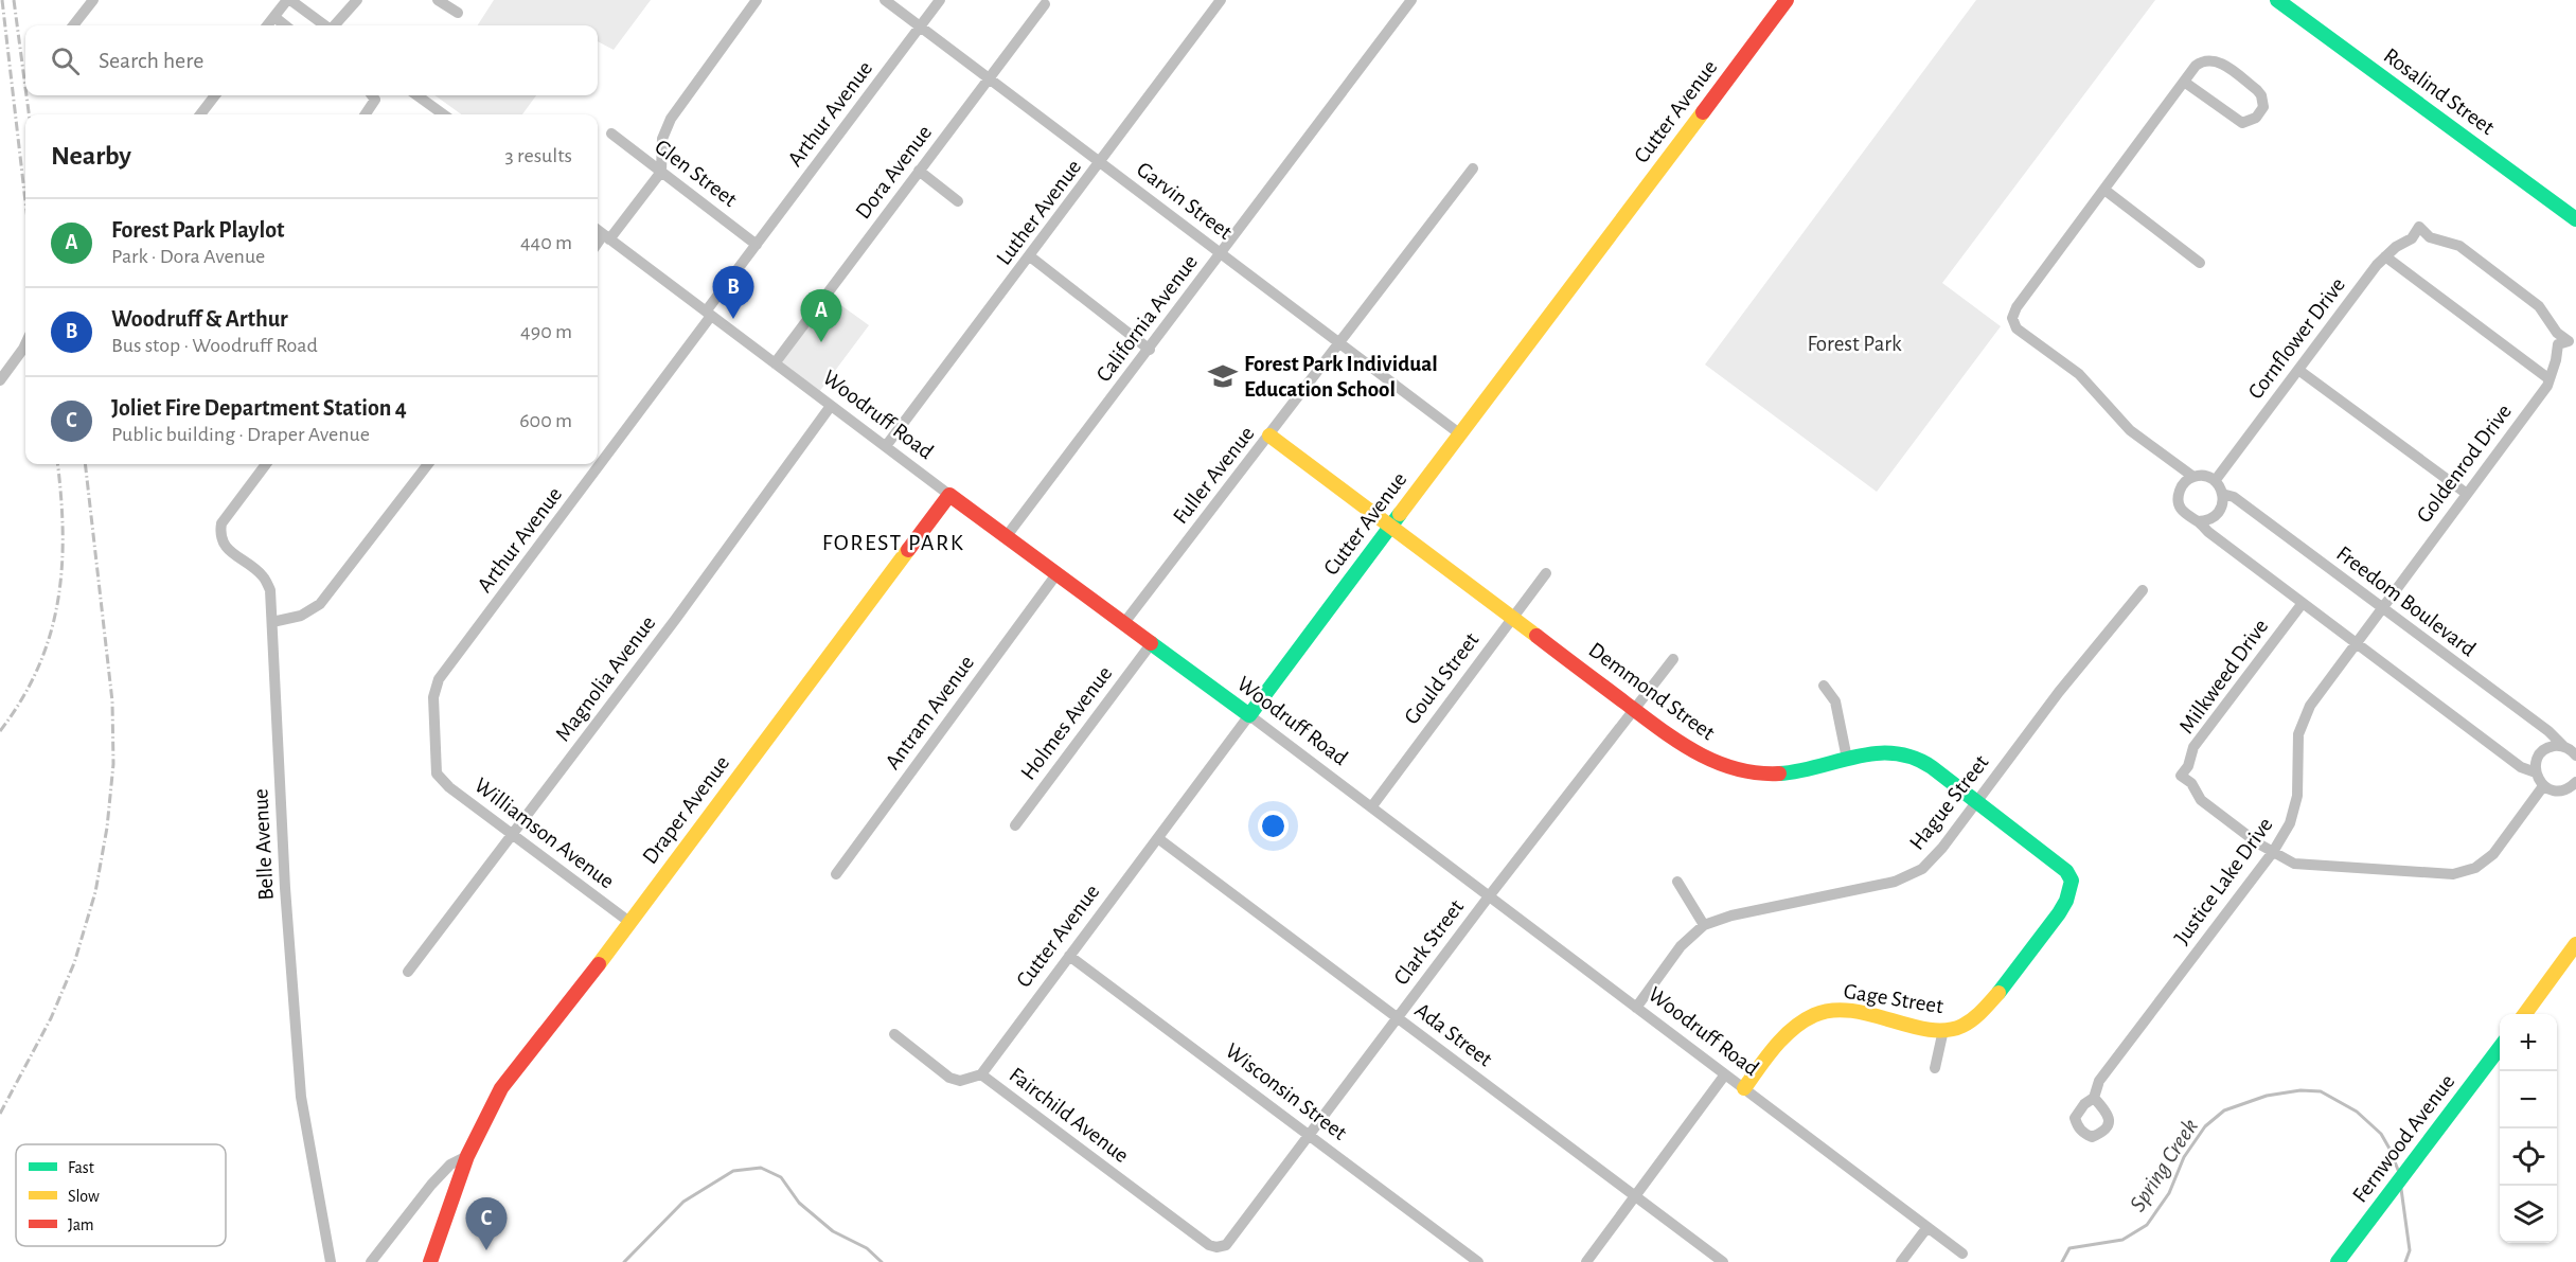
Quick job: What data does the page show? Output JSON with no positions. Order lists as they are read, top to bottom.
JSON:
{
  "streets": {
    "street": [
      "Rosalind Street",
      "Cutter Avenue",
      "Arthur Avenue",
      "Dora Avenue",
      "Glen Street",
      "Garvin Street",
      "Luther Avenue",
      "California Avenue",
      "Cornflower Drive",
      "Woodruff Road",
      "Goldenrod Drive",
      "Fuller Avenue",
      "Freedom Boulevard",
      "Milkweed Drive",
      "Magnolia Avenue",
      "Gould Street",
      "Demmond Street",
      "Antram Avenue",
      "Holmes Avenue",
      "Hague Street",
      "Draper Avenue",
      "Williamson Avenue",
      "Belle Avenue",
      "Justice Lake Drive",
      "Clark Street",
      "Gage Street",
      "Ada Street",
      "Wisconsin Street",
      "Fairchild Avenue",
      "Fernwood Avenue"
    ]
  },
  "crossings": [
    ["Cutter Avenue", "Garvin Street"],
    ["Cutter Avenue", "Woodruff Road"],
    ["Cutter Avenue", "Demmond Street"],
    ["Cutter Avenue", "Ada Street"],
    ["Cutter Avenue", "Wisconsin Street"],
    ["Cutter Avenue", "Fairchild Avenue"],
    ["Arthur Avenue", "Glen Street"],
    ["Arthur Avenue", "Garvin Street"],
    ["Arthur Avenue", "Woodruff Road"],
    ["Arthur Avenue", "Williamson Avenue"],
    ["Dora Avenue", "Garvin Street"],
    ["Dora Avenue", "Woodruff Road"],
    ["Garvin Street", "Luther Avenue"],
    ["Garvin Street", "California Avenue"],
    ["Garvin Street", "Fuller Avenue"],
    ["Luther Avenue", "Woodruff Road"],
    ["California Avenue", "Woodruff Road"],
    ["Cornflower Drive", "Goldenrod Drive"],
    ["Cornflower Drive", "Freedom Boulevard"],
    ["Woodruff Road", "Fuller Avenue"],
    ["Woodruff Road", "Magnolia Avenue"],
    ["Woodruff Road", "Gould Street"],
    ["Woodruff Road", "Antram Avenue"],
    ["Woodruff Road", "Holmes Avenue"],
    ["Woodruff Road", "Hague Street"],
    ["Woodruff Road", "Draper Avenue"],
    ["Woodruff Road", "Clark Street"],
    ["Woodruff Road", "Gage Street"],
    ["Goldenrod Drive", "Freedom Boulevard"],
    ["Goldenrod Drive", "Justice Lake Drive"],
    ["Fuller Avenue", "Demmond Street"],
    ["Freedom Boulevard", "Justice Lake Drive"],
    ["Milkweed Drive", "Justice Lake Drive"],
    ["Magnolia Avenue", "Williamson Avenue"],
    ["Gould Street", "Demmond Street"],
    ["Demmond Street", "Hague Street"],
    ["Demmond Street", "Clark Street"],
    ["Demmond Street", "Gage Street"],
    ["Draper Avenue", "Williamson Avenue"],
    ["Clark Street", "Ada Street"],
    ["Clark Street", "Wisconsin Street"],
    ["Clark Street", "Fairchild Avenue"]
  ],
  "districts": ["FOREST PARK"],
  "water": ["Spring Creek"],
  "parks": ["Forest Park"],
  "places": {
    "school or university": ["Forest Park Individual Education School"]
  },
  "legend": ["Fast", "Slow", "Jam"],
  "page": {
    "search": "Search here",
    "heading": ["Nearby", "3 results"],
    "list": [
      {
        "mark": "A",
        "name": "Forest Park Playlot",
        "note": "Park · Dora Avenue",
        "value": "440 m"
      },
      {
        "mark": "B",
        "name": "Woodruff & Arthur",
        "note": "Bus stop · Woodruff Road",
        "value": "490 m"
      },
      {
        "mark": "C",
        "name": "Joliet Fire Department Station 4",
        "note": "Public building · Draper Avenue",
        "value": "600 m"
      }
    ],
    "pins": ["B", "A", "C"],
    "map_buttons": ["+", "−"]
  }
}
